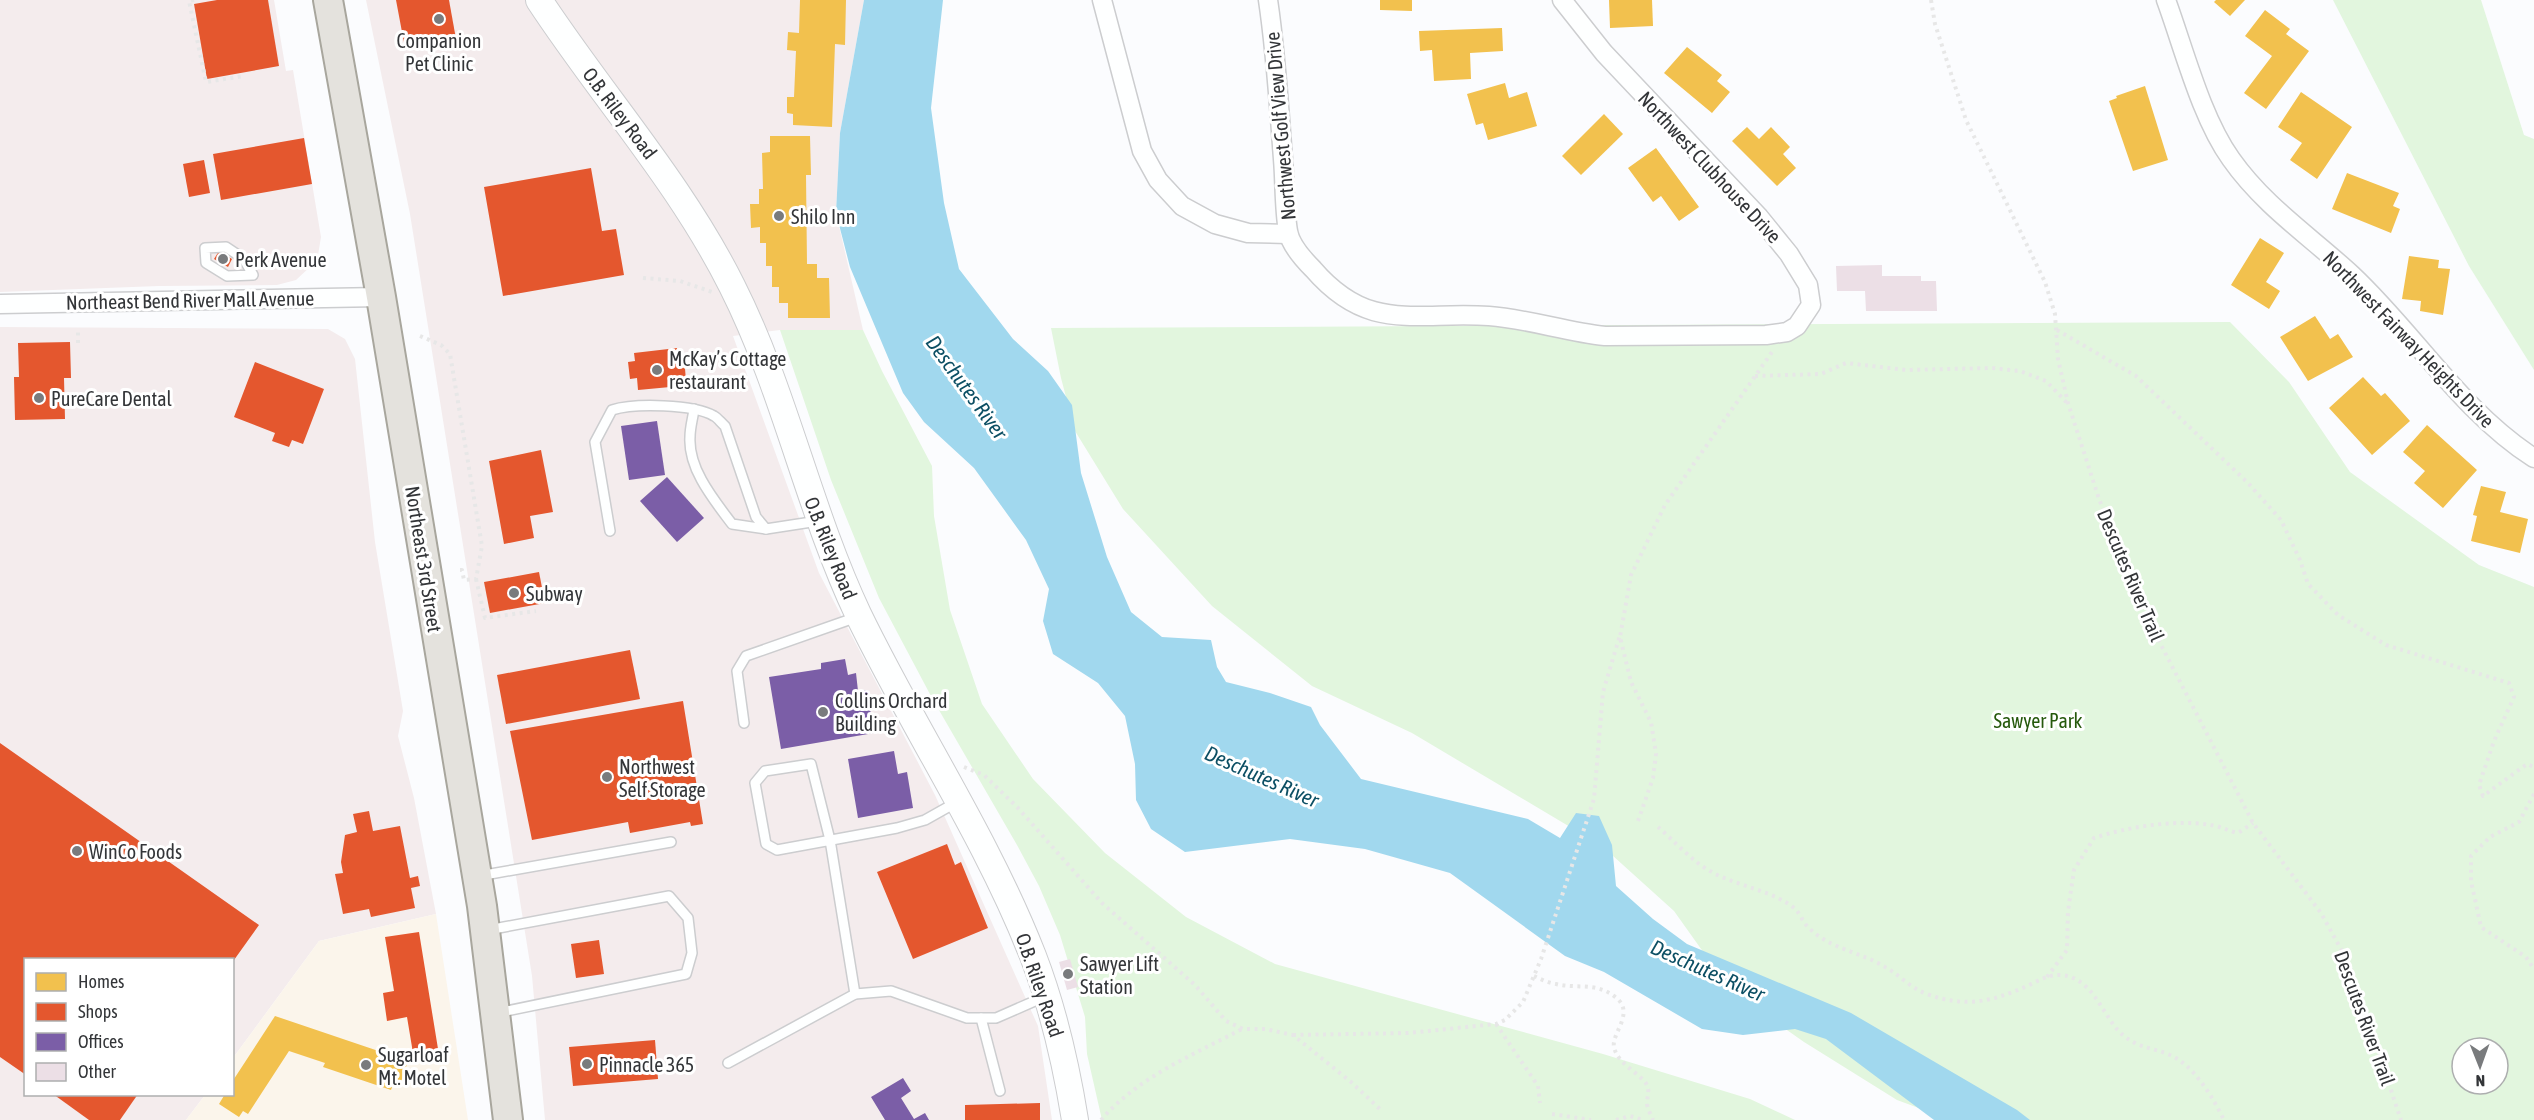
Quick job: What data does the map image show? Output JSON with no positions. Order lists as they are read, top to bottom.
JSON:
{
  "streets": {
    "main road": ["Northeast 3rd Street"],
    "street": [
      "O.B. Riley Road",
      "Northwest Golf View Drive",
      "Northwest Clubhouse Drive",
      "Northeast Bend River Mall Avenue",
      "Northwest Fairway Heights Drive"
    ],
    "path": ["Descutes River Trail"]
  },
  "crossings": [
    ["Northwest Golf View Drive", "Northwest Clubhouse Drive"],
    ["Northeast Bend River Mall Avenue", "Northeast 3rd Street"]
  ],
  "water": ["Deschutes River"],
  "parks": ["Sawyer Park"],
  "places": [
    "Companion Pet Clinic",
    "Shilo Inn",
    "Perk Avenue",
    "McKay’s Cottage restaurant",
    "PureCare Dental",
    "Subway",
    "Collins Orchard Building",
    "Northwest Self Storage",
    "WinCo Foods",
    "Sawyer Lift Station",
    "Pinnacle 365",
    "Sugarloaf Mt. Motel"
  ],
  "legend": [
    "Homes",
    "Shops",
    "Offices",
    "Other"
  ],
  "north": "bottom"
}
